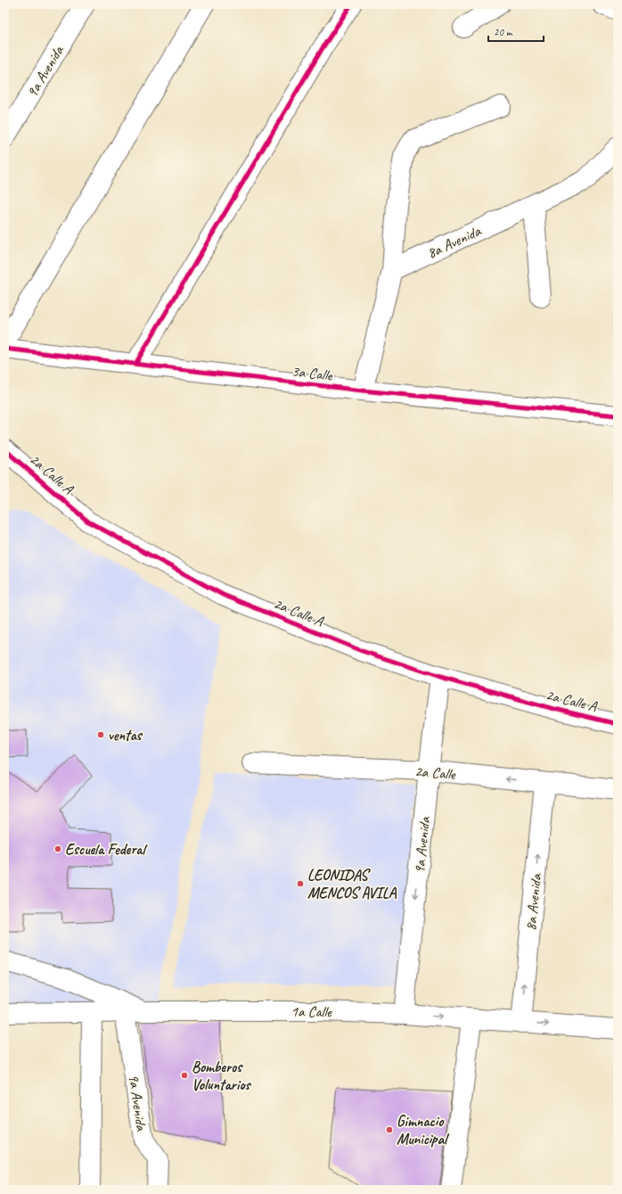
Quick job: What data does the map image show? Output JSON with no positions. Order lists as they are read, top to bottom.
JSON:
{
  "streets": {
    "street": [
      "9a Avenida",
      "8a Avenida",
      "3a Calle",
      "2a Calle A",
      "2a Calle",
      "1a Calle"
    ]
  },
  "crossings": [
    ["9a Avenida", "2a Calle A"],
    ["9a Avenida", "2a Calle"],
    ["9a Avenida", "1a Calle"],
    ["8a Avenida", "2a Calle"],
    ["8a Avenida", "1a Calle"]
  ],
  "one_way": ["9a Avenida", "8a Avenida"],
  "places": [
    "ventas",
    "Escuela Federal",
    "LEONIDAS MENCOS AVILA",
    "Bomberos Voluntarios",
    "Gimnacio Municipal"
  ],
  "scale_bar": "20 m"
}
